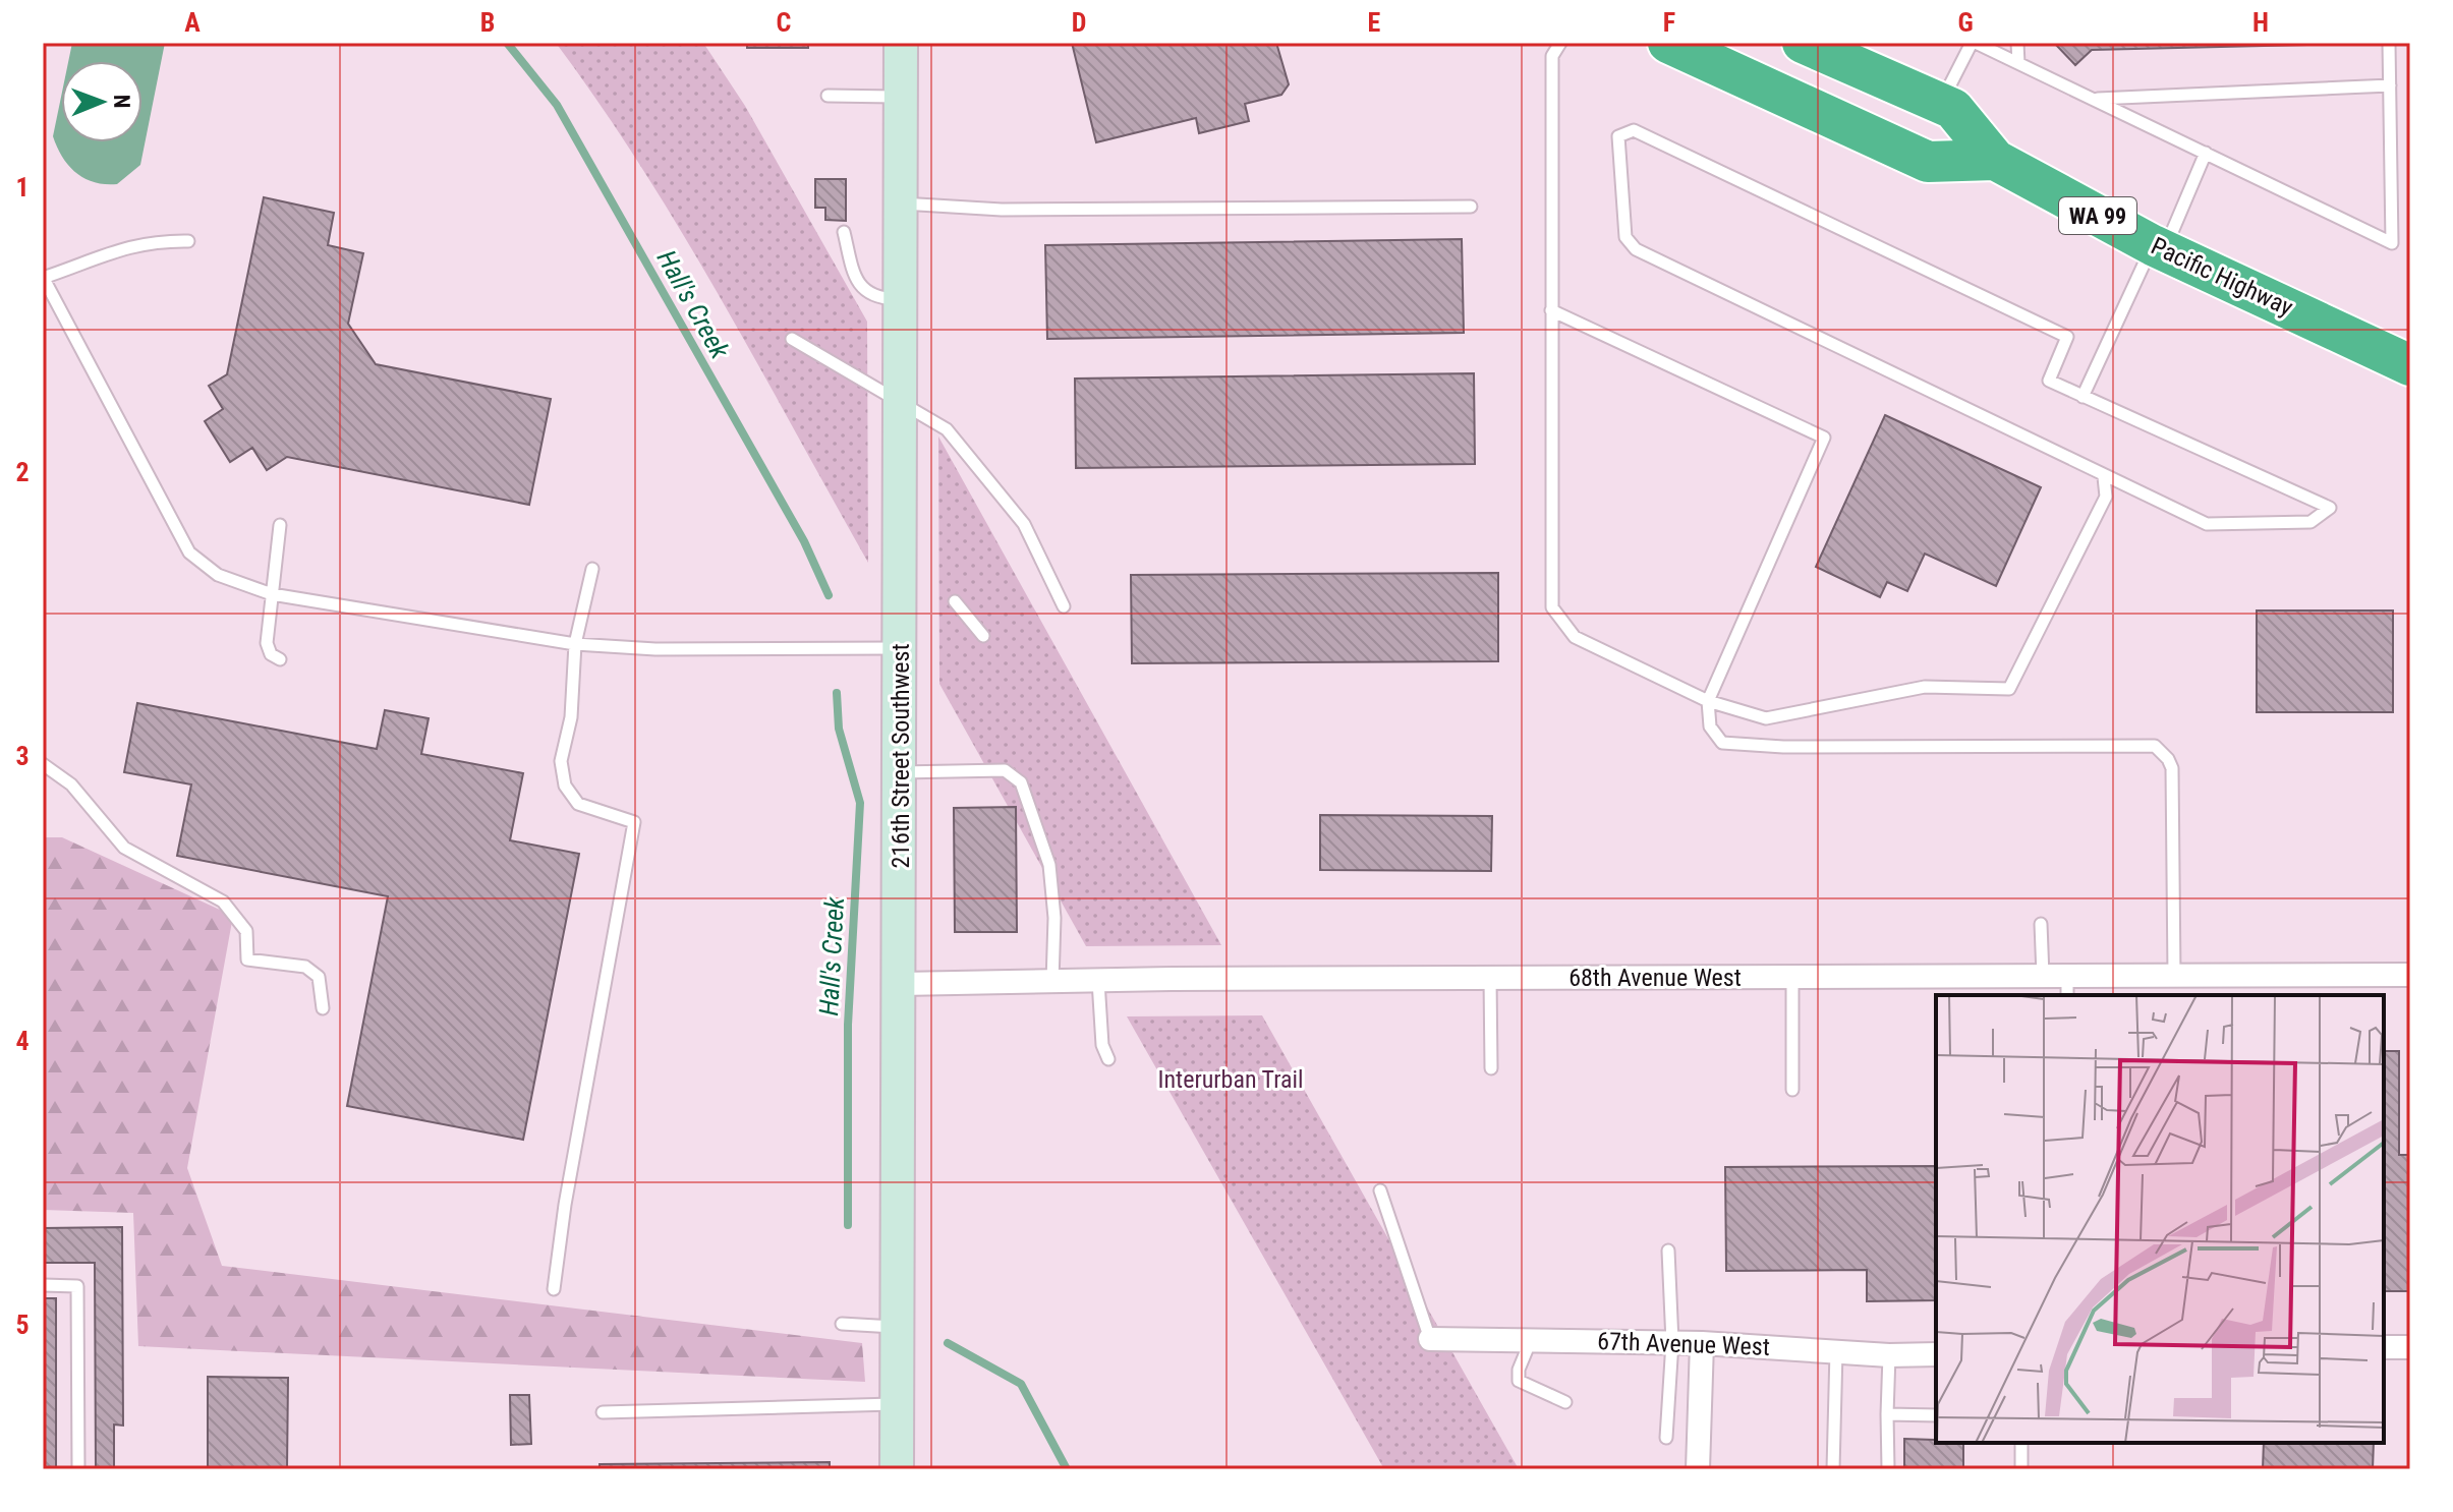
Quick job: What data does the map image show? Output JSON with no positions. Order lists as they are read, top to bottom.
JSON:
{
  "streets": {
    "highway": ["WA 99", "Pacific Highway"],
    "street": ["216th Street Southwest", "68th Avenue West", "67th Avenue West"]
  },
  "crossings": [
    ["216th Street Southwest", "68th Avenue West"]
  ],
  "water": ["Hall's Creek"],
  "parks": ["Interurban Trail"],
  "north": "right",
  "grid": {
    "columns": [
      "A",
      "B",
      "C",
      "D",
      "E",
      "F",
      "G",
      "H"
    ],
    "rows": [
      "1",
      "2",
      "3",
      "4",
      "5"
    ]
  }
}
